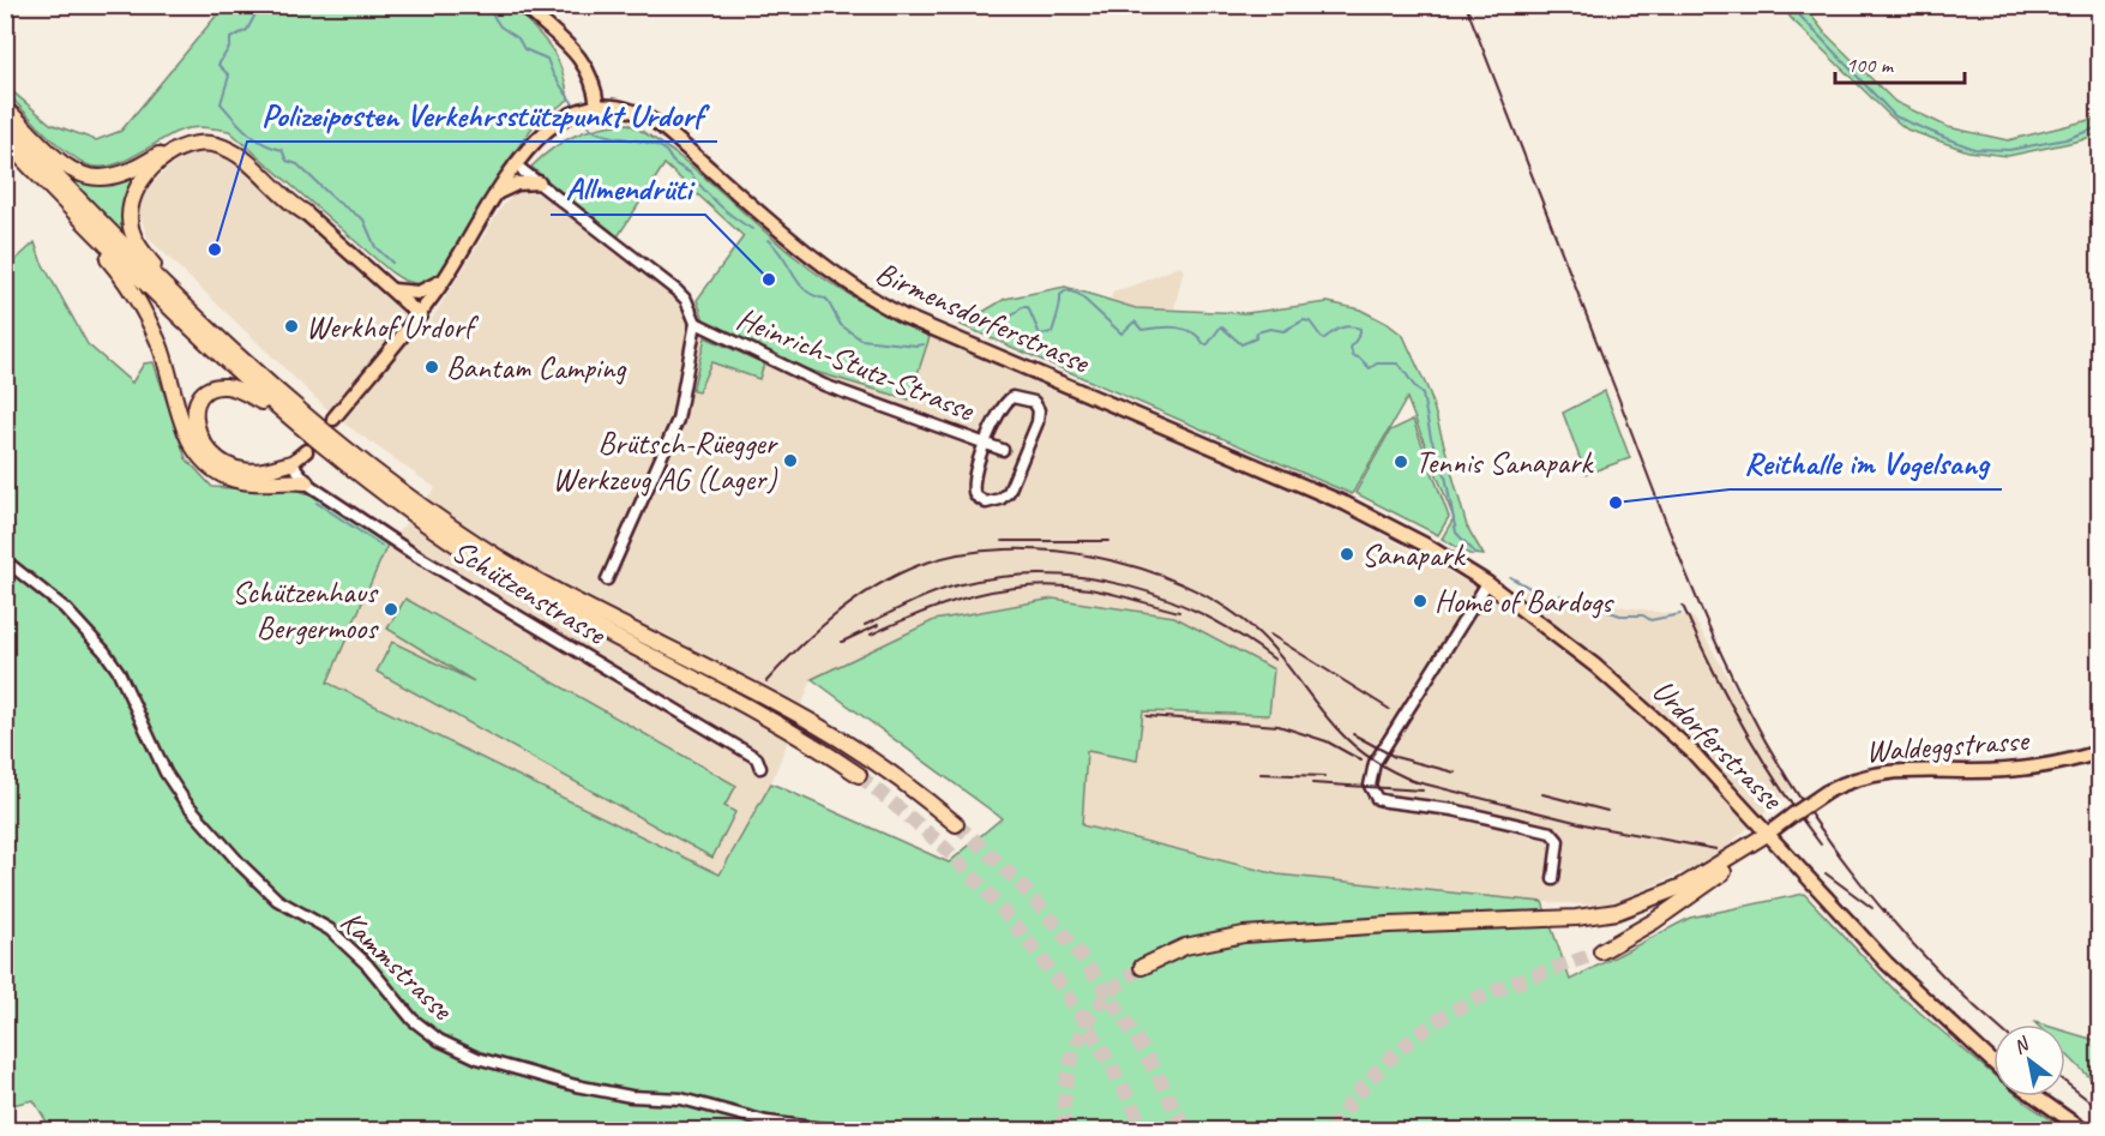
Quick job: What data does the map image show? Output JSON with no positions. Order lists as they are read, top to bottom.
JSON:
{
  "streets": {
    "main road": ["Birmensdorferstrasse", "Urdorferstrasse", "Waldeggstrasse"],
    "street": ["Heinrich-Stutz-Strasse", "Schützenstrasse", "Kammstrasse"]
  },
  "crossings": [
    ["Birmensdorferstrasse", "Urdorferstrasse"],
    ["Urdorferstrasse", "Waldeggstrasse"]
  ],
  "places": [
    "Polizeiposten Verkehrsstützpunkt Urdorf",
    "Allmendrüti",
    "Werkhof Urdorf",
    "Bantam Camping",
    "Brütsch-Rüegger Werkzeug AG (Lager)",
    "Tennis Sanapark",
    "Reithalle im Vogelsang",
    "Sanapark",
    "Home of Bardogs",
    "Schützenhaus Bergermoos"
  ],
  "scale_bar": "100 m",
  "north": "top left"
}
